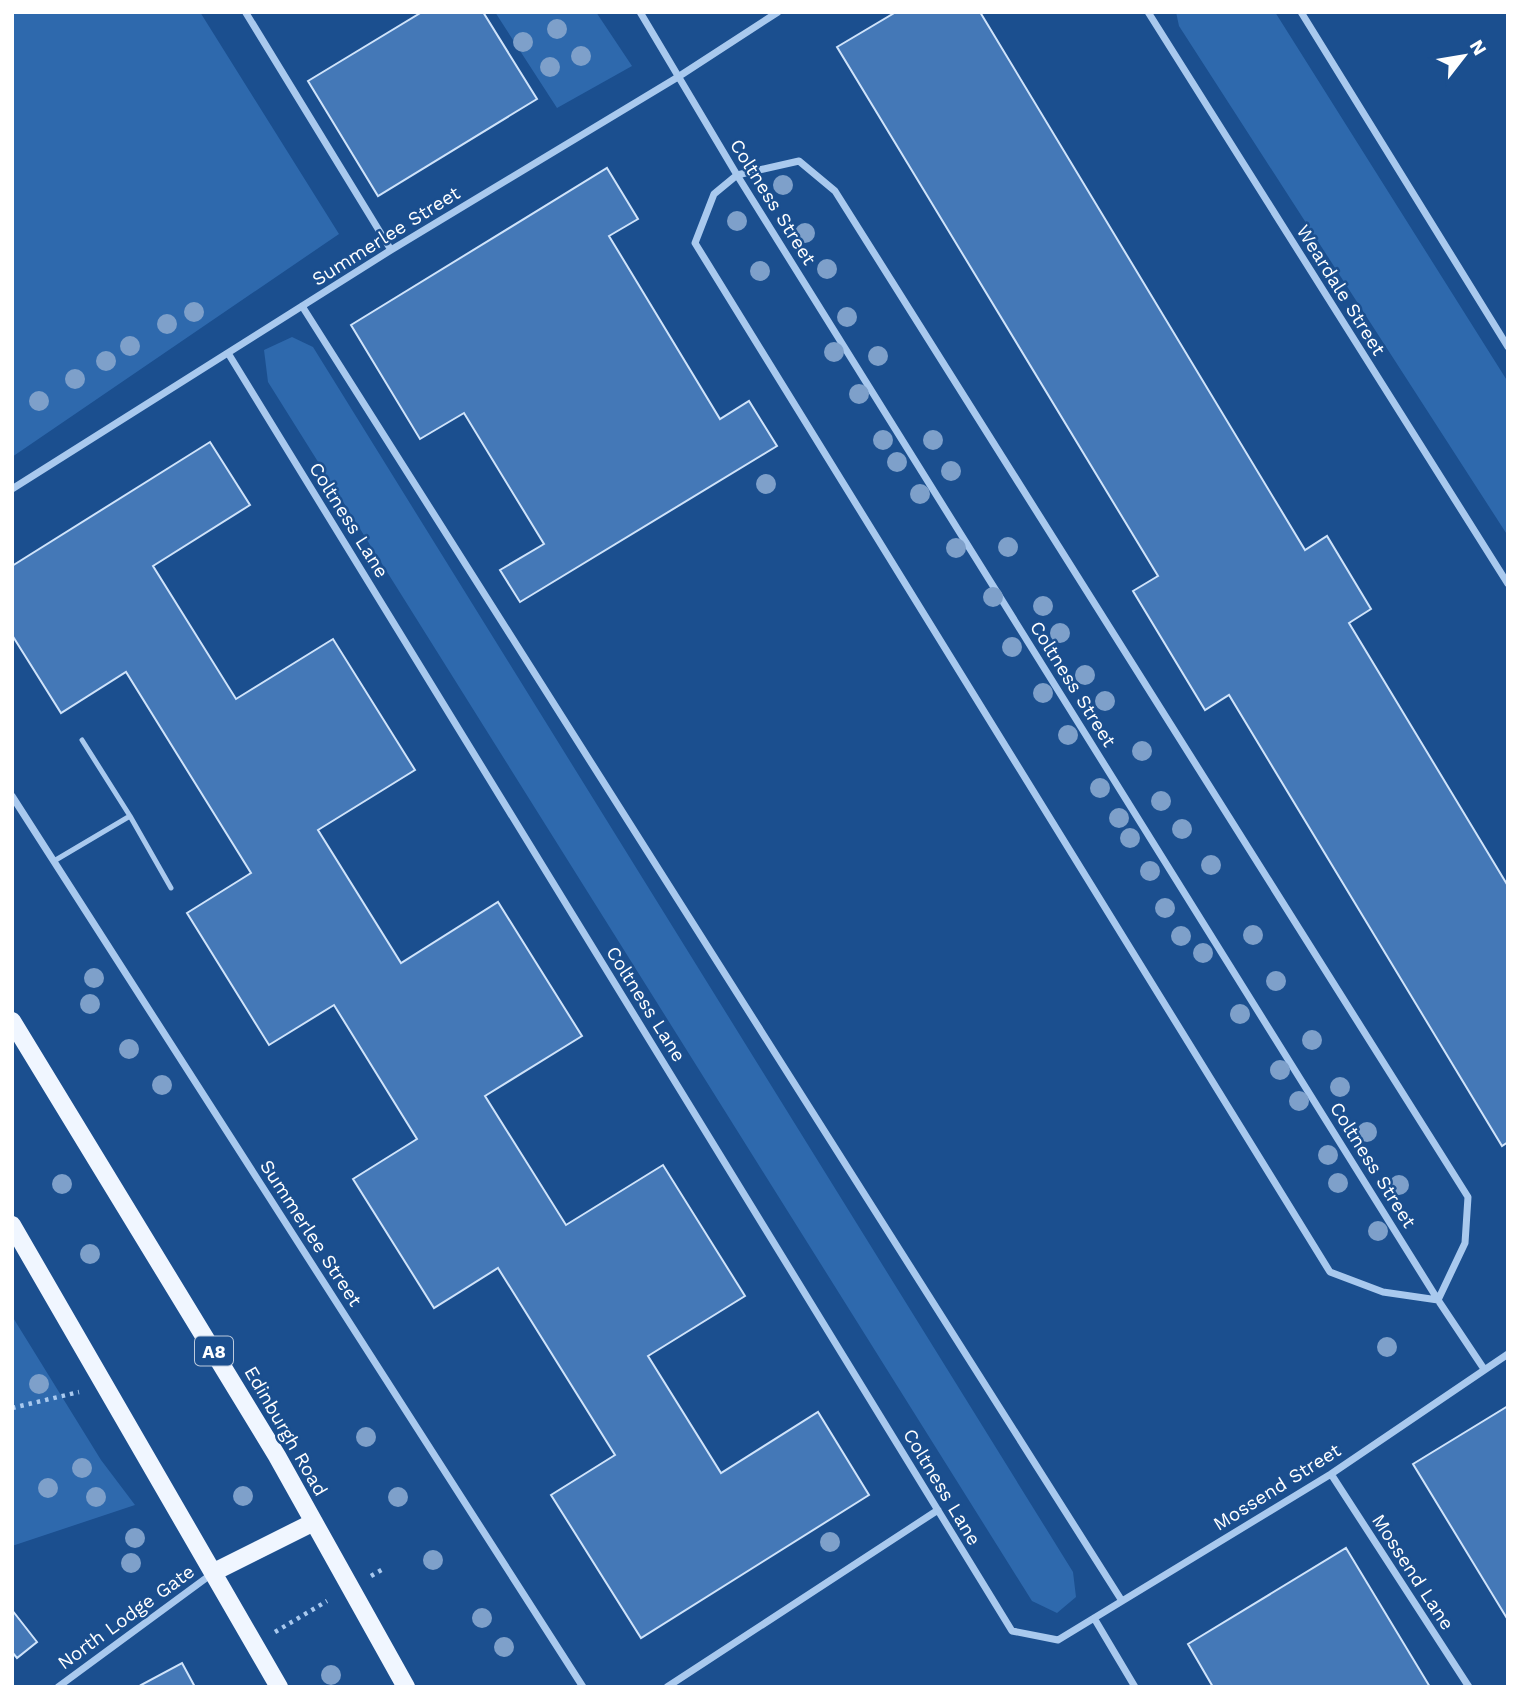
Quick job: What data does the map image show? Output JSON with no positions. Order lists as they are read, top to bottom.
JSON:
{
  "streets": {
    "main road": ["A8", "Edinburgh Road"],
    "street": [
      "Coltness Street",
      "Summerlee Street",
      "Weardale Street",
      "Coltness Lane",
      "Mossend Street",
      "Mossend Lane",
      "North Lodge Gate"
    ]
  },
  "crossings": [
    ["Coltness Street", "Summerlee Street"],
    ["Coltness Street", "Mossend Street"],
    ["Summerlee Street", "Coltness Lane"],
    ["Coltness Lane", "Mossend Street"],
    ["Mossend Street", "Mossend Lane"]
  ],
  "north": "top right"
}
